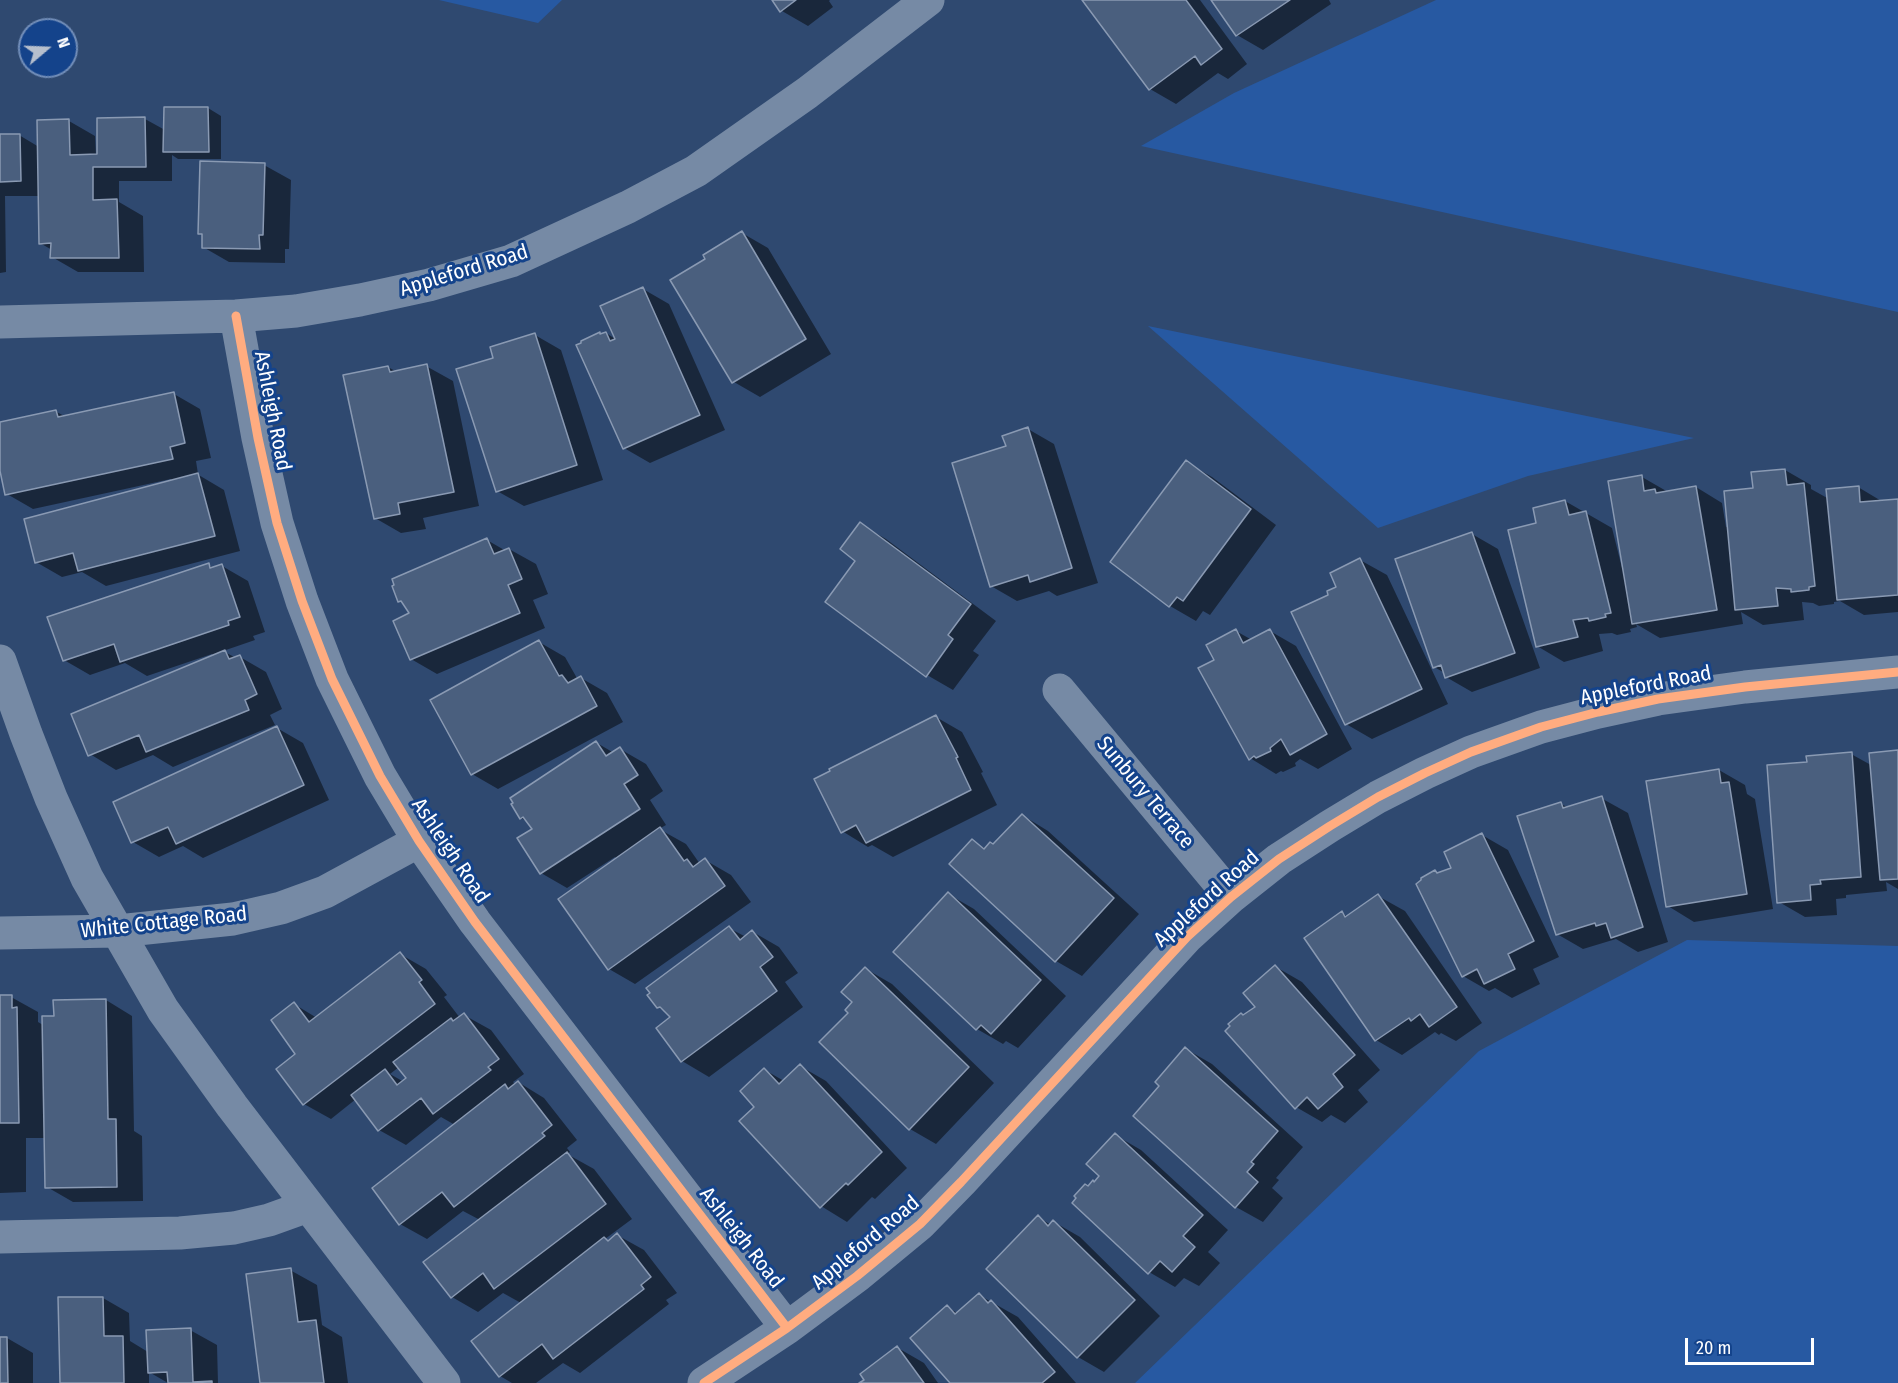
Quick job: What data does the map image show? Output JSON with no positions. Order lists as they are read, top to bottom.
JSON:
{
  "streets": {
    "street": [
      "Appleford Road",
      "Ashleigh Road",
      "Sunbury Terrace",
      "White Cottage Road"
    ]
  },
  "crossings": [
    ["Appleford Road", "Ashleigh Road"],
    ["Appleford Road", "Sunbury Terrace"],
    ["Ashleigh Road", "White Cottage Road"]
  ],
  "scale_bar": "20 m",
  "north": "right"
}
